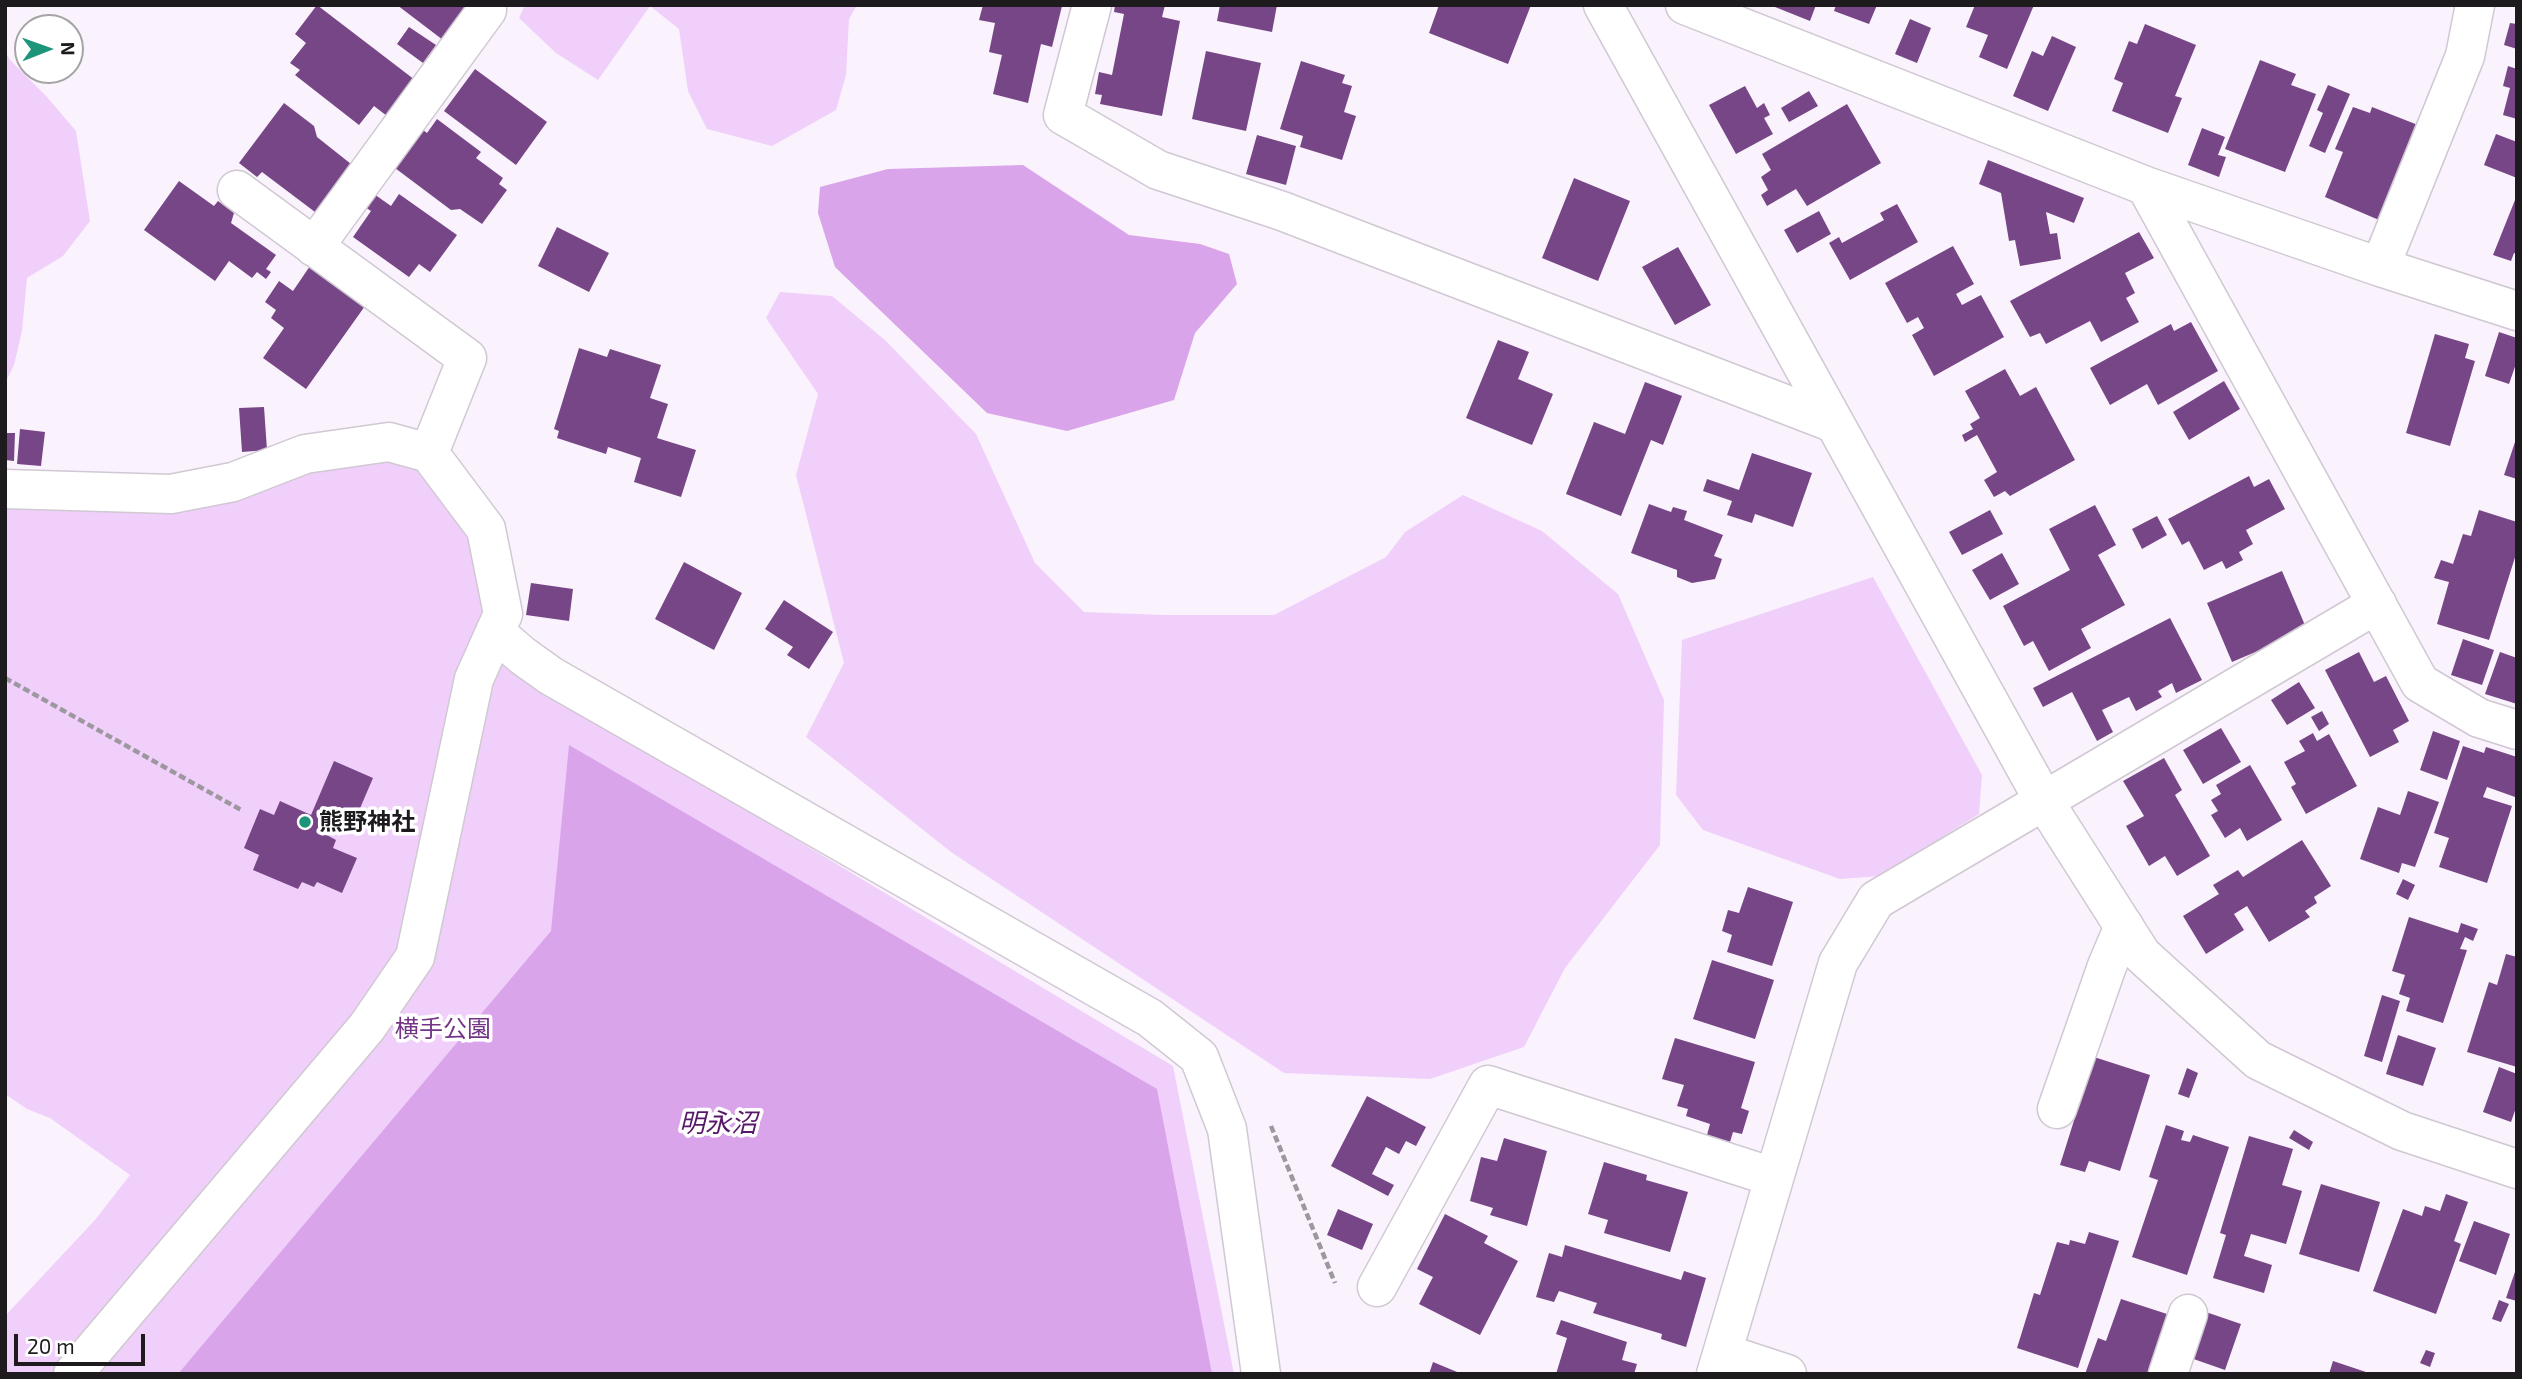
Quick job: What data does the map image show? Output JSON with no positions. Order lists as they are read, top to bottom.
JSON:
{
  "water": ["明永沼"],
  "parks": ["横手公園"],
  "places": ["熊野神社"],
  "scale_bar": "20 m",
  "north": "right"
}
